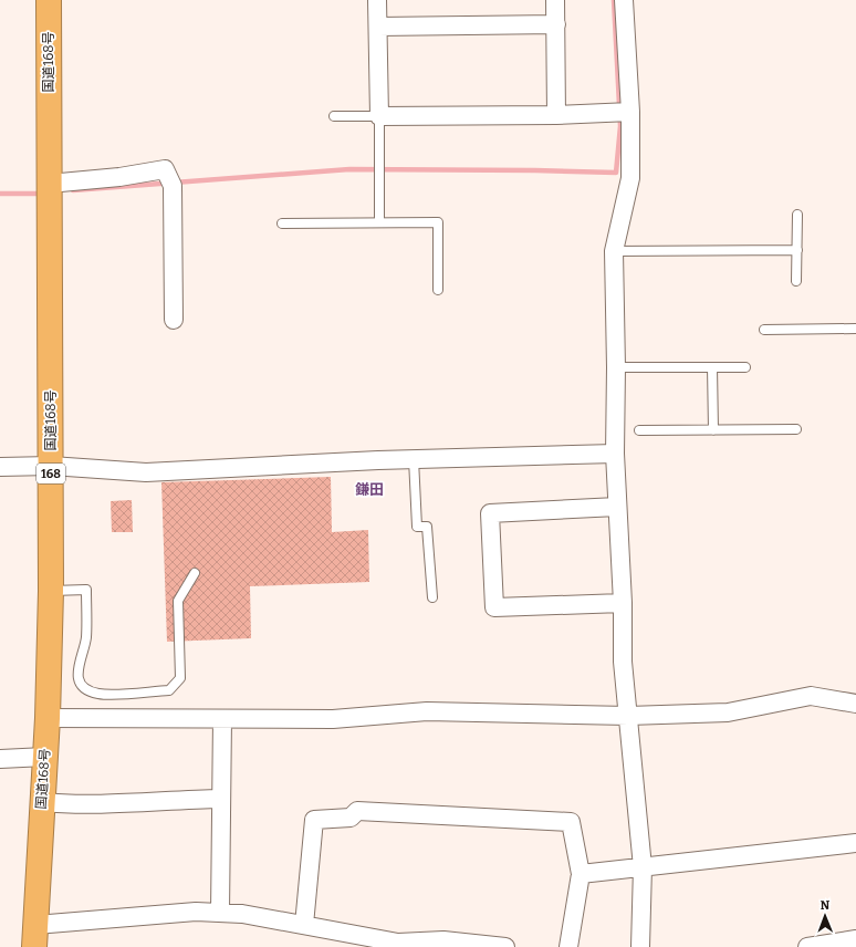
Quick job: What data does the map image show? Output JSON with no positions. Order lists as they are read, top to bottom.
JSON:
{
  "streets": {
    "highway": ["国道168号", "168"]
  },
  "districts": ["鎌田"],
  "north": "top"
}
